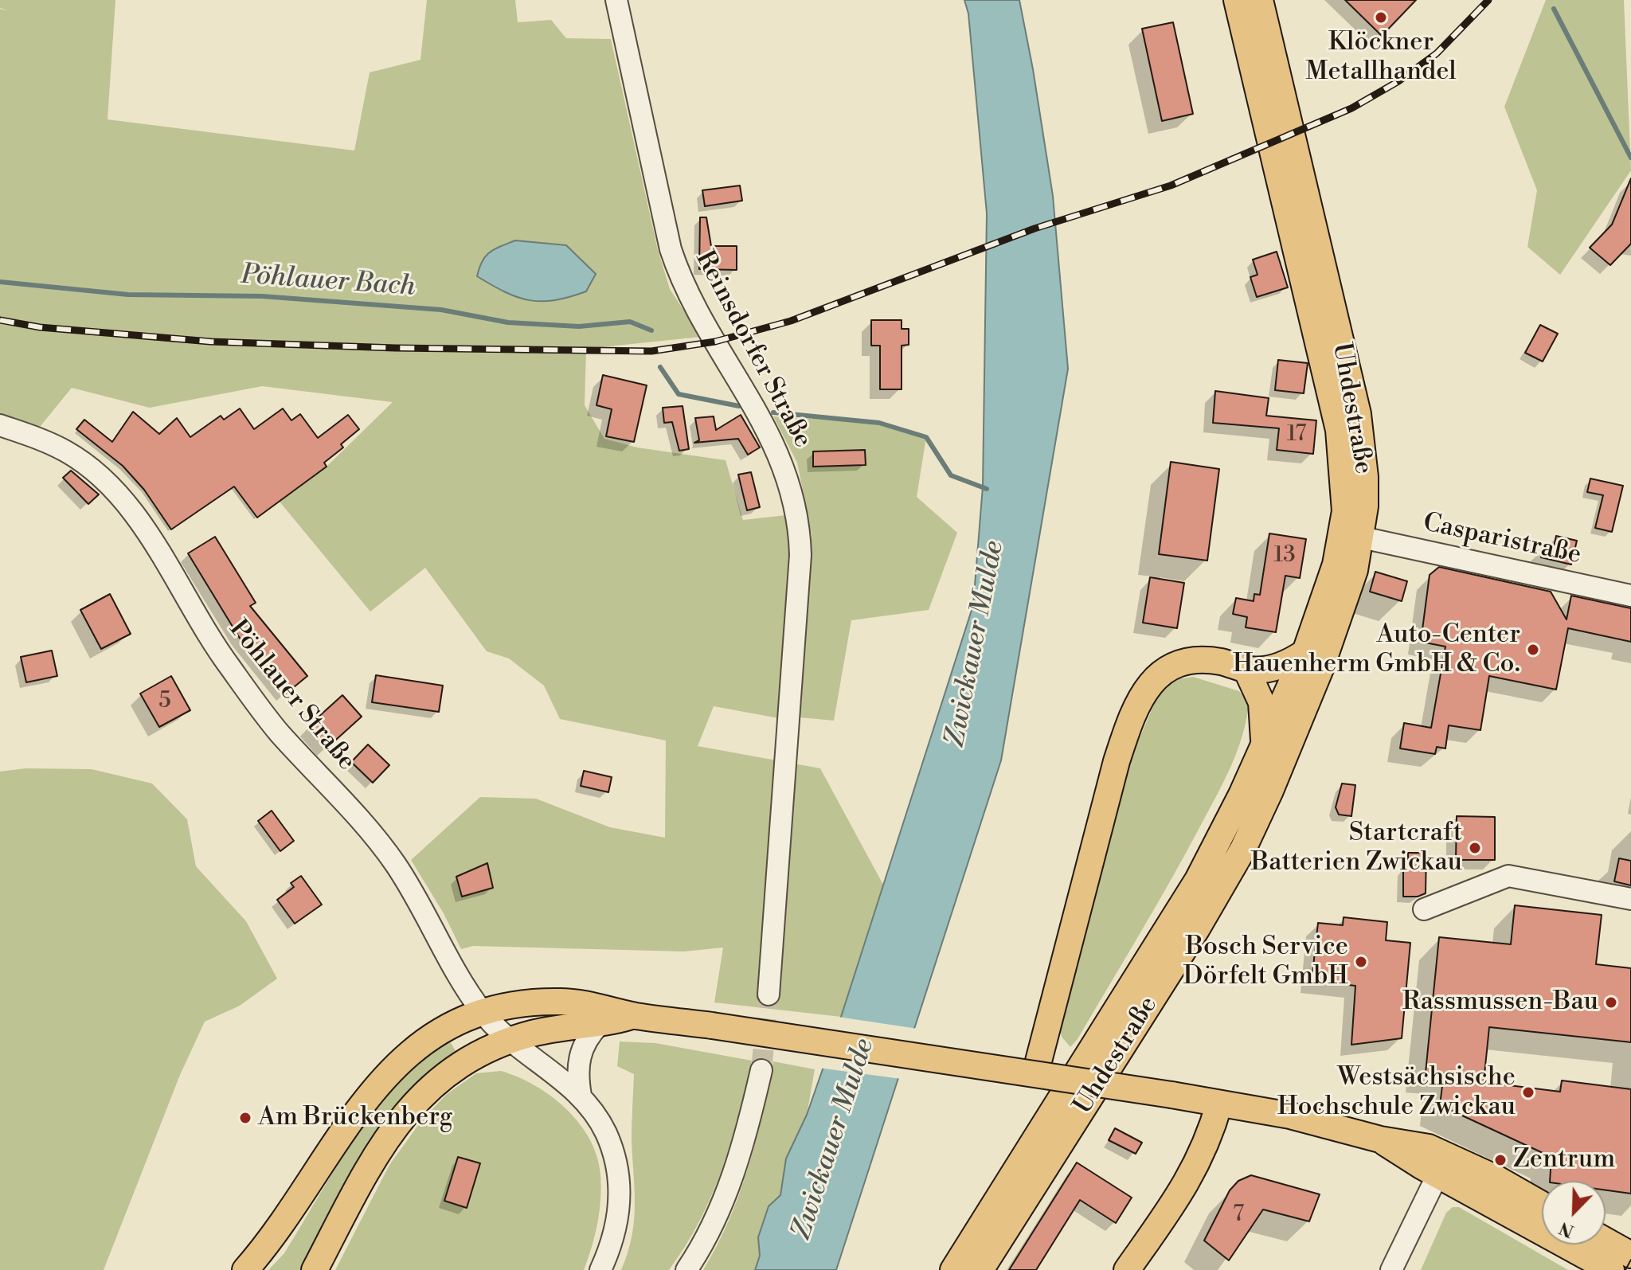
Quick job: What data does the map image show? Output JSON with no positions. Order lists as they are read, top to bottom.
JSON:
{
  "streets": {
    "main road": ["Uhdestraße"],
    "street": ["Reinsdorfer Straße", "Casparistraße", "Pöhlauer Straße"]
  },
  "crossings": [
    ["Uhdestraße", "Casparistraße"]
  ],
  "water": ["Pöhlauer Bach", "Zwickauer Mulde"],
  "places": [
    "Klöckner Metallhandel",
    "Auto-Center Hauenherm GmbH & Co.",
    "Startcraft Batterien Zwickau",
    "Bosch Service Dörfelt GmbH",
    "Rassmussen-Bau",
    "Westsächsische Hochschule Zwickau",
    "Am Brückenberg",
    "Zentrum"
  ],
  "house_numbers": [
    "17",
    "13",
    "5",
    "7"
  ],
  "north": "bottom left"
}
